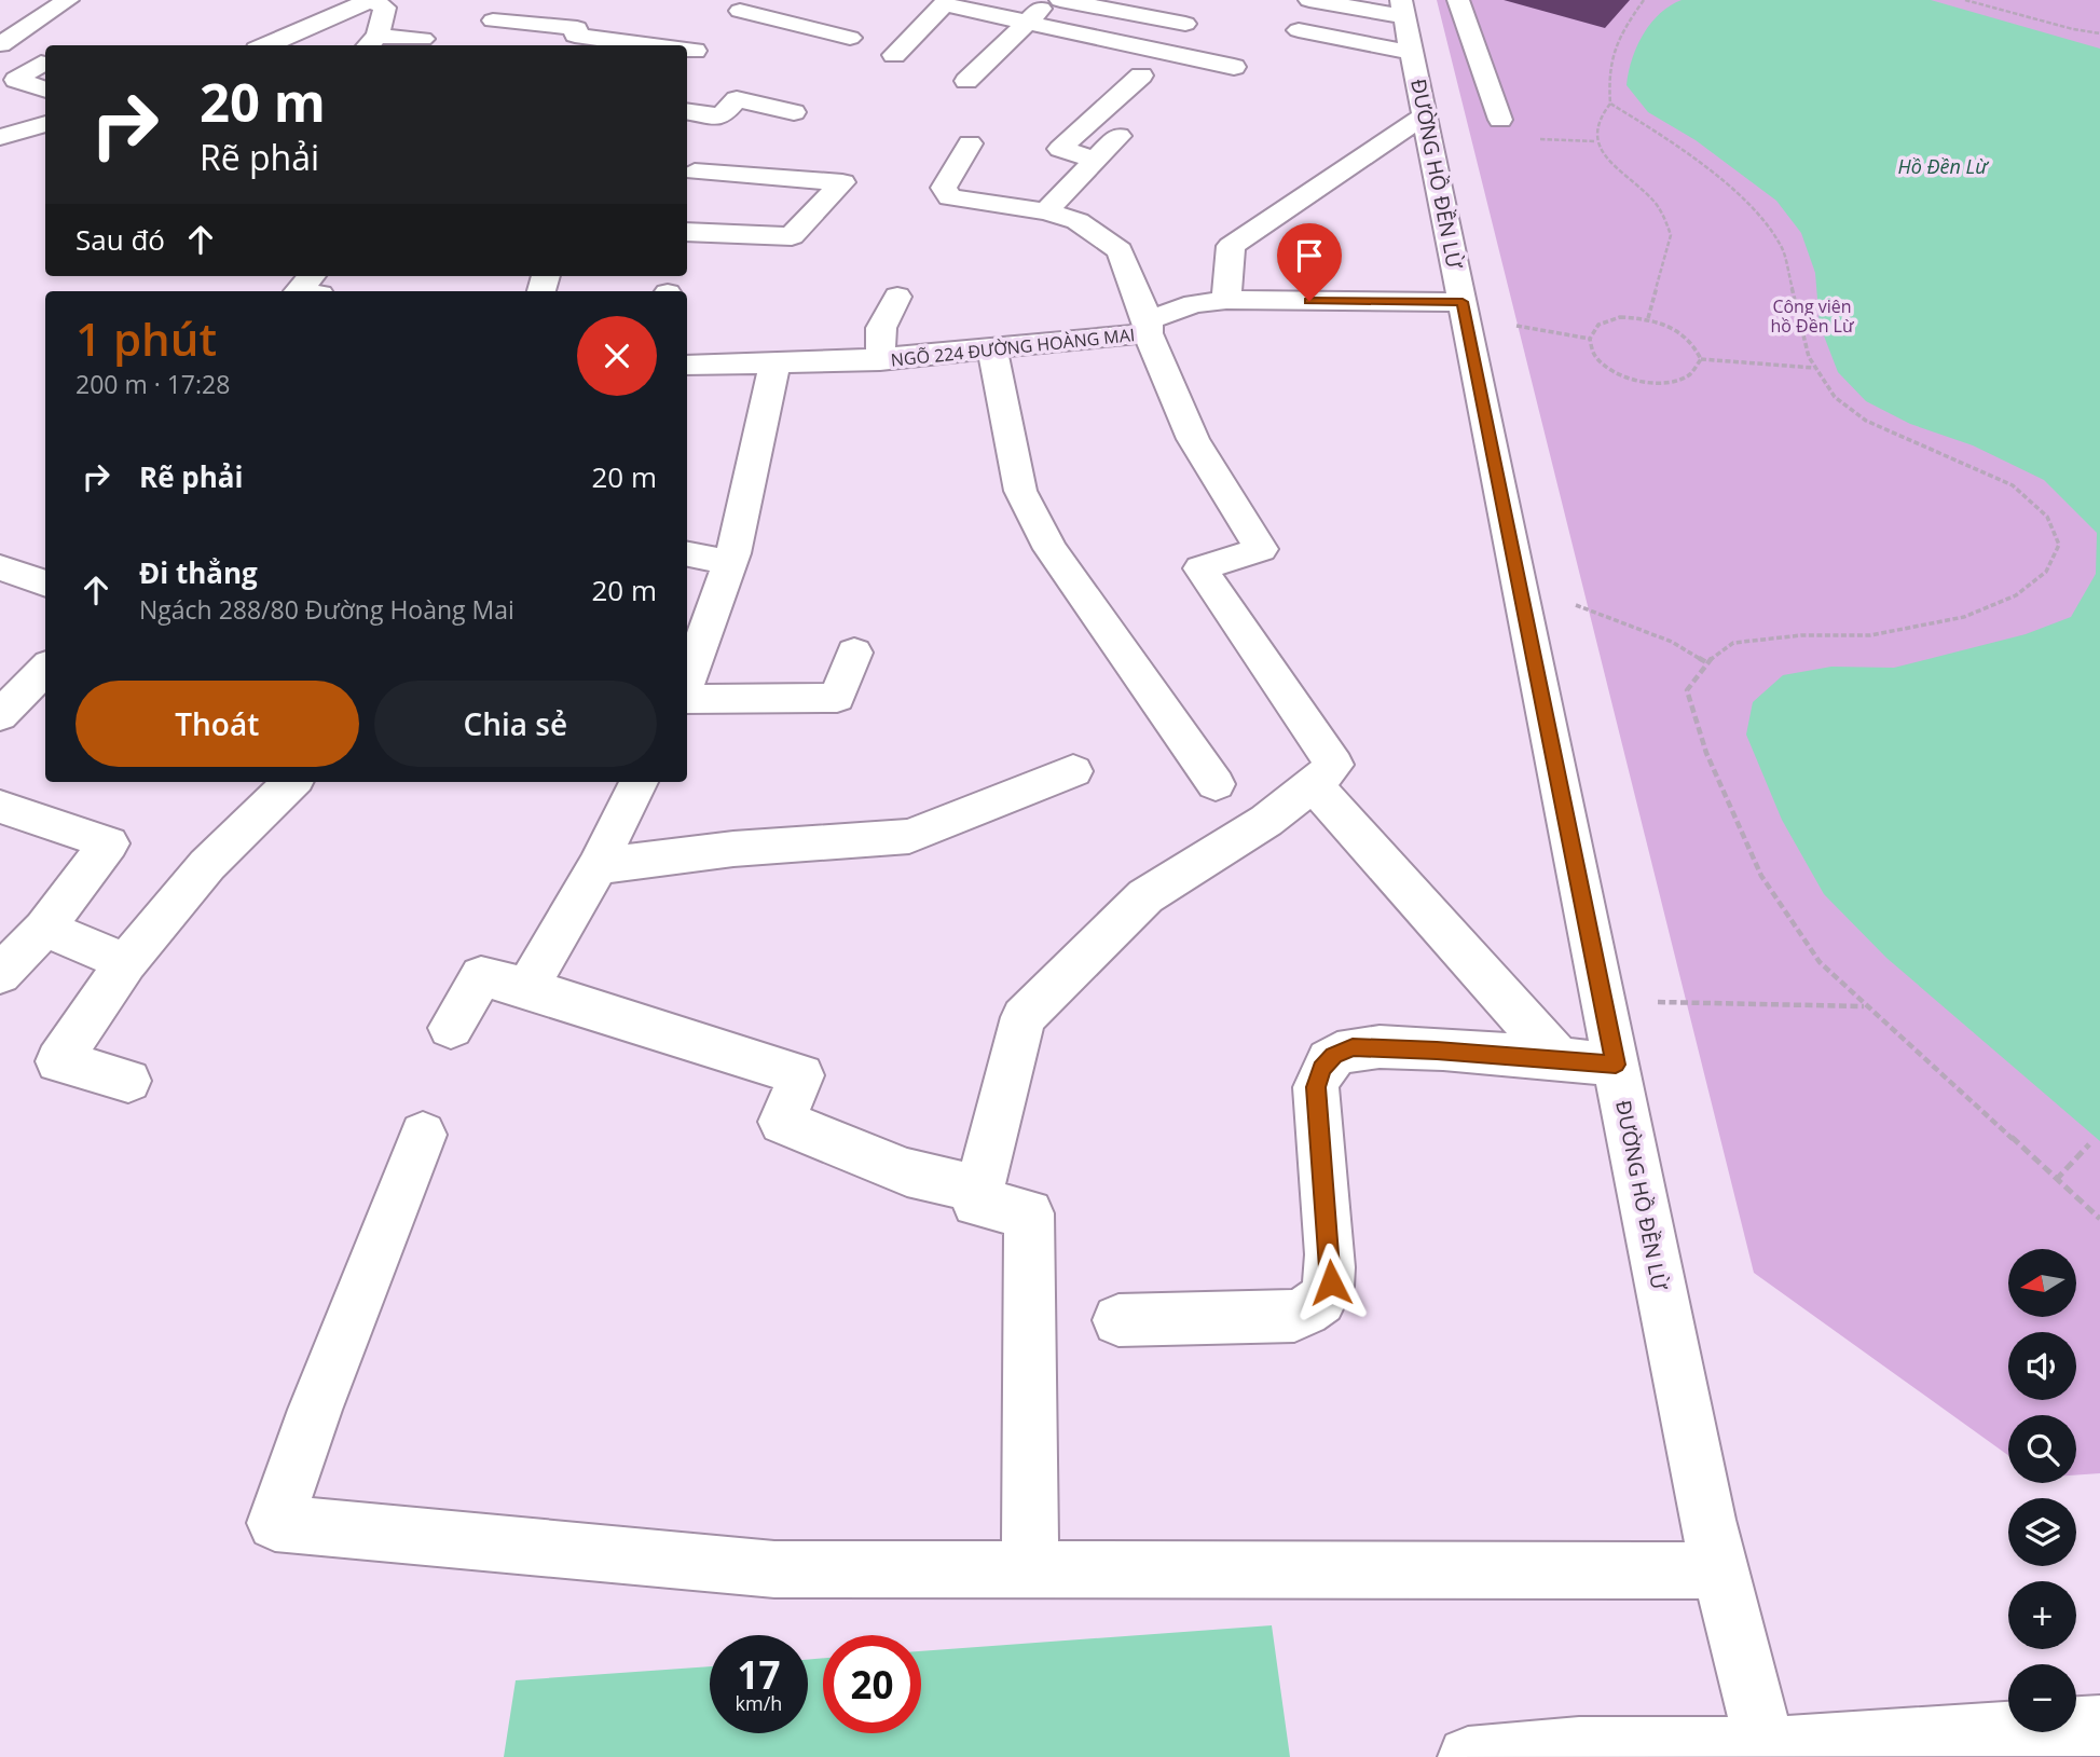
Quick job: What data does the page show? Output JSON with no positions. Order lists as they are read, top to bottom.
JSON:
{
  "streets": {
    "street": ["ĐƯỜNG HỒ ĐỀN LỪ", "NGÕ 224 ĐƯỜNG HOÀNG MAI"]
  },
  "crossings": [
    ["ĐƯỜNG HỒ ĐỀN LỪ", "NGÕ 224 ĐƯỜNG HOÀNG MAI"]
  ],
  "water": ["Hồ Đền Lừ"],
  "parks": ["Công viên hồ Đền Lừ"],
  "north": "left",
  "page": {
    "turn": ["20 m", "Rẽ phải"],
    "then": "Sau đó",
    "heading": ["1 phút", "200 m · 17:28"],
    "list": [
      {
        "name": "Rẽ phải",
        "value": "20 m"
      },
      {
        "name": "Đi thẳng",
        "note": "Ngách 288/80 Đường Hoàng Mai",
        "value": "20 m"
      }
    ],
    "buttons": ["Thoát", "Chia sẻ"],
    "map_buttons": ["+", "−"],
    "speed": "17 km/h",
    "limit": "20"
  }
}
